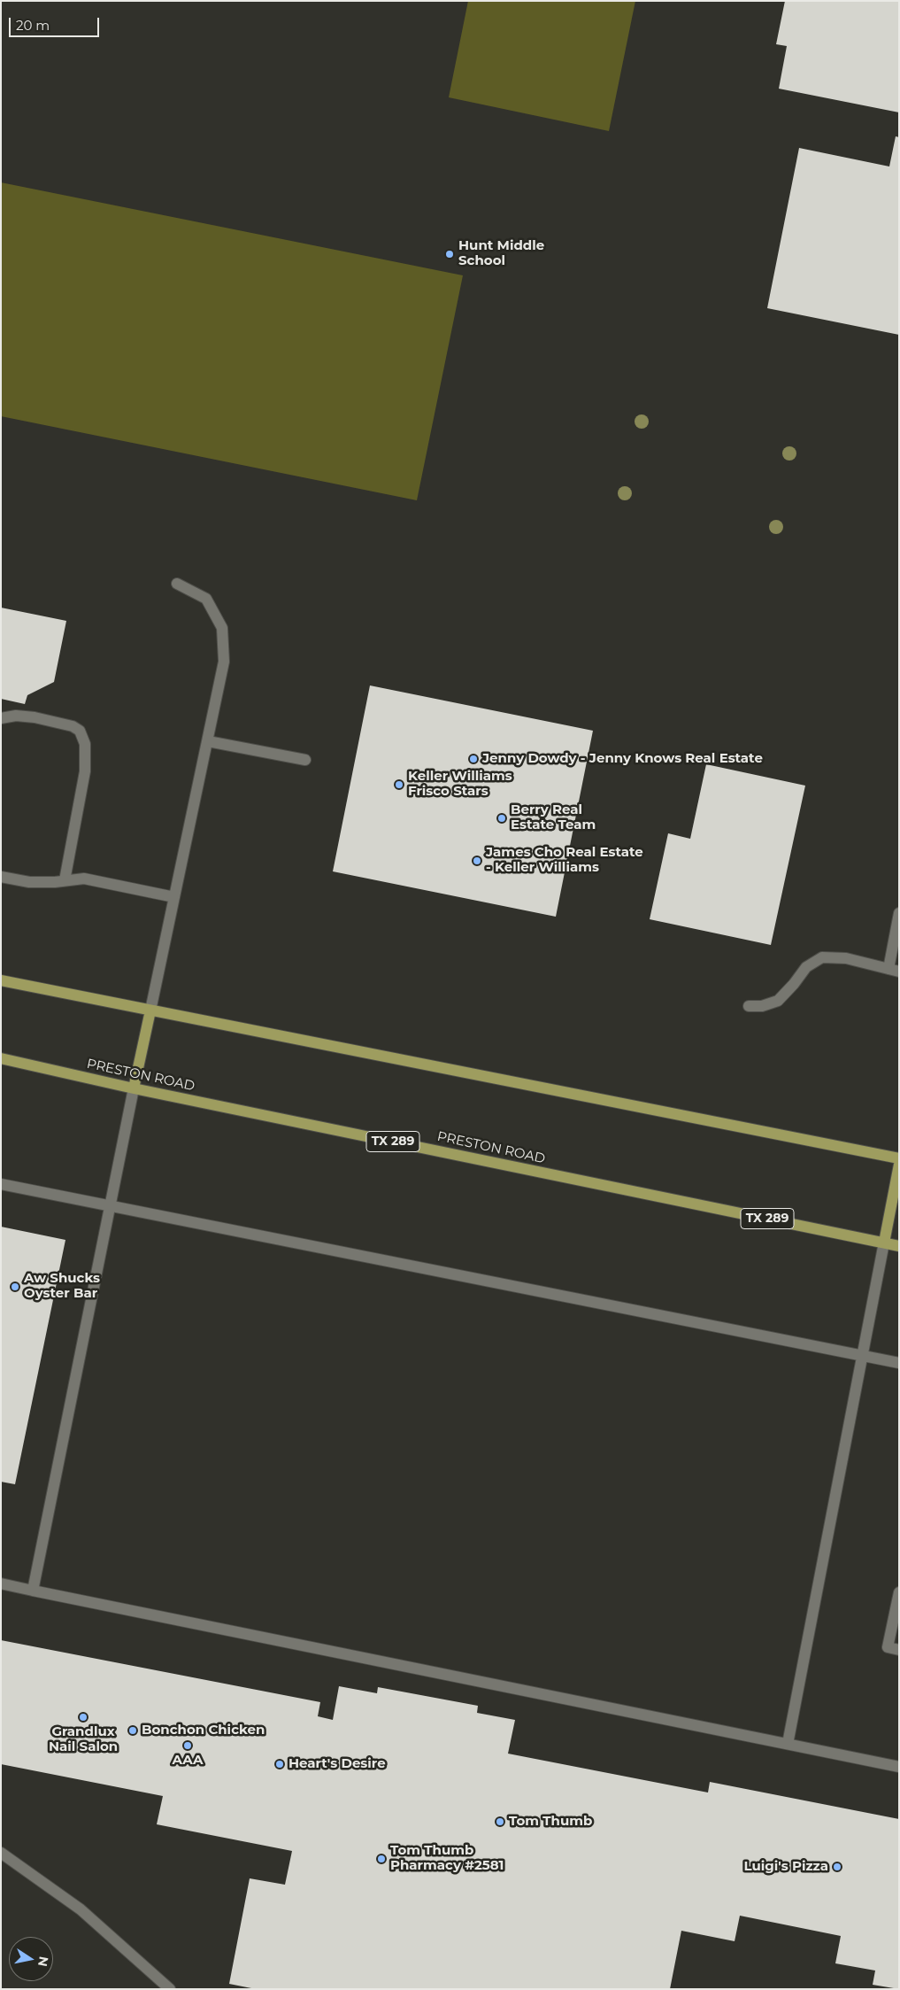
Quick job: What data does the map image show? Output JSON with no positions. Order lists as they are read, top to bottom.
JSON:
{
  "streets": {
    "main road": ["PRESTON ROAD", "TX 289"]
  },
  "places": [
    "Hunt Middle School",
    "Jenny Dowdy - Jenny Knows Real Estate",
    "Keller Williams Frisco Stars",
    "Berry Real Estate Team",
    "James Cho Real Estate - Keller Williams",
    "Aw Shucks Oyster Bar",
    "Grandlux Nail Salon",
    "Bonchon Chicken",
    "AAA",
    "Heart's Desire",
    "Tom Thumb",
    "Tom Thumb Pharmacy #2581",
    "Luigi's Pizza"
  ],
  "scale_bar": "20 m",
  "north": "right"
}
